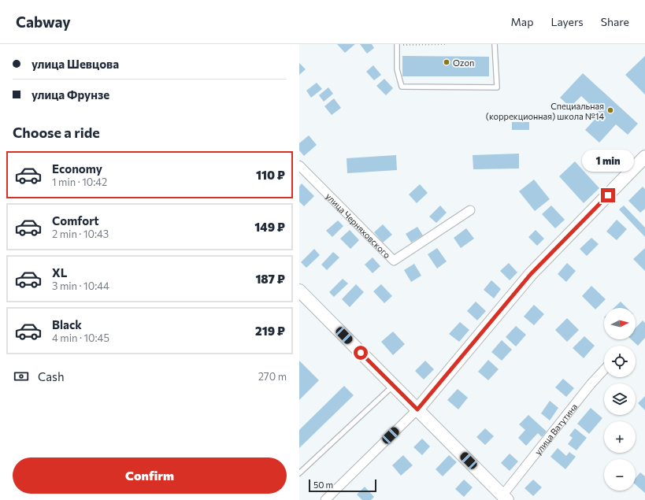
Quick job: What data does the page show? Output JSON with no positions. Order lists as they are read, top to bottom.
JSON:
{
  "streets": {
    "street": ["улица Черняховского", "улица Ватутина"]
  },
  "places": ["Ozon", "Специальная (коррекционная) школа №14"],
  "scale_bar": "50 m",
  "north": "right",
  "page": {
    "header": "Cabway",
    "nav": ["Map", "Layers", "Share"],
    "banner": ["улица Шевцова", "улица Фрунзе"],
    "heading": "Choose a ride",
    "bubble": "1 min",
    "list": [
      {
        "name": "Economy",
        "note": "1 min · 10:42",
        "value": "110 ₽"
      },
      {
        "name": "Comfort",
        "note": "2 min · 10:43",
        "value": "149 ₽"
      },
      {
        "name": "XL",
        "note": "3 min · 10:44",
        "value": "187 ₽"
      },
      {
        "name": "Black",
        "note": "4 min · 10:45",
        "value": "219 ₽"
      }
    ],
    "map_buttons": ["+", "−"],
    "pay": ["Cash", "270 m"],
    "buttons": "Confirm",
    "scale": "50 m"
  }
}
